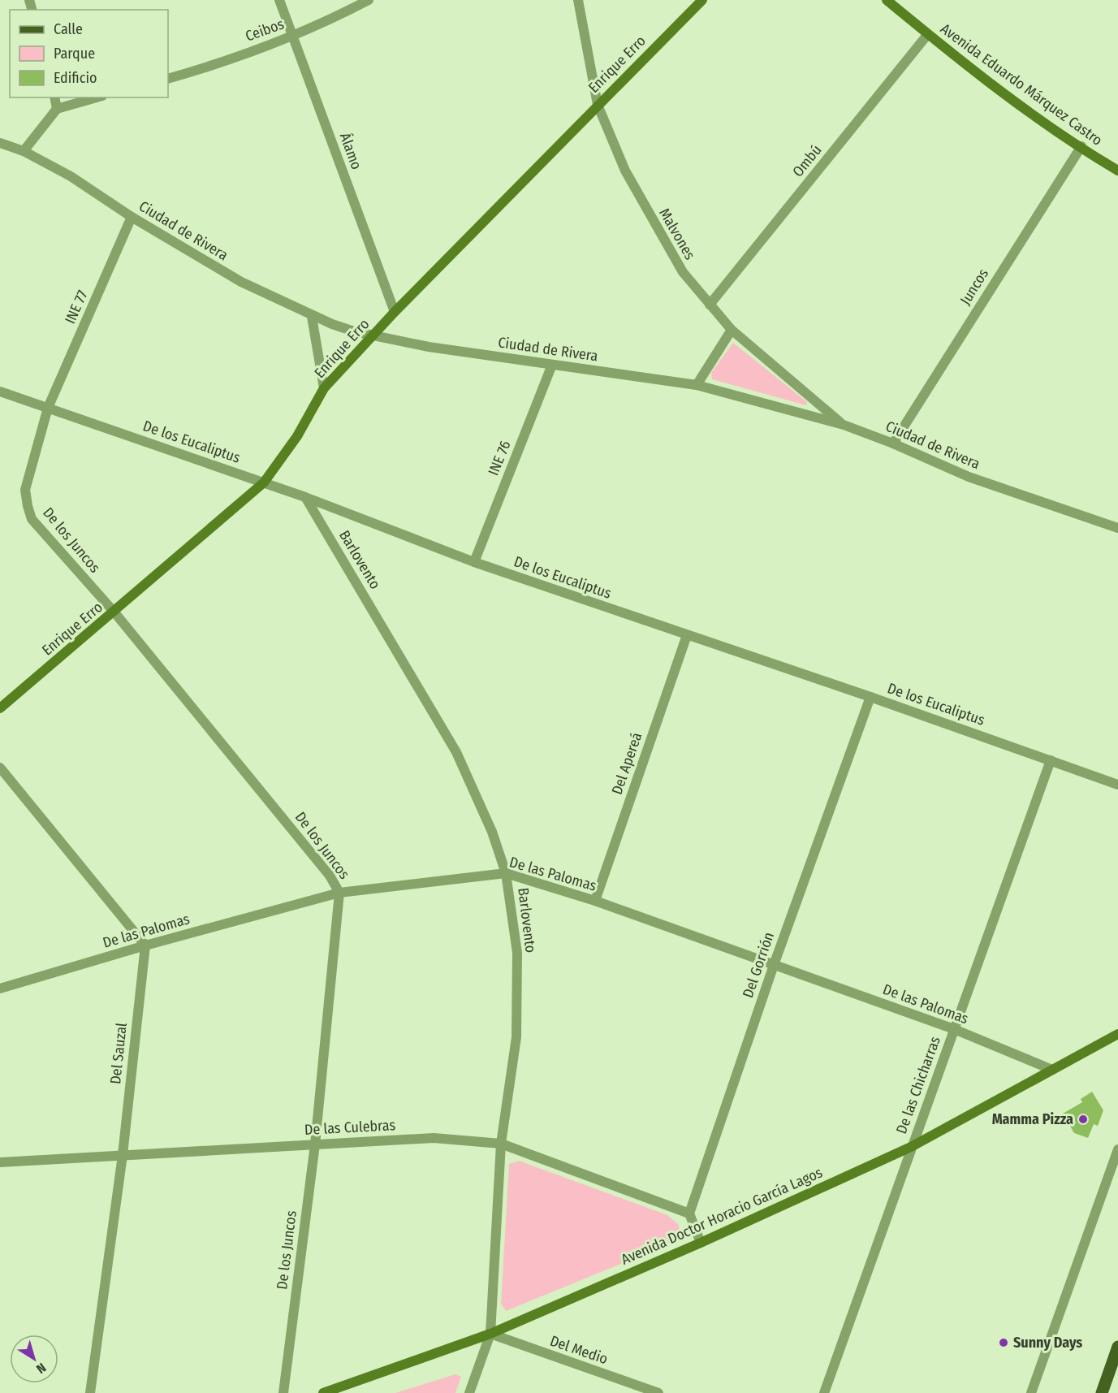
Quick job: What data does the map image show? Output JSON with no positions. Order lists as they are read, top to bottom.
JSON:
{
  "streets": {
    "street": [
      "Ceibos",
      "Enrique Erro",
      "Avenida Eduardo Márquez Castro",
      "Álamo",
      "Ombú",
      "Ciudad de Rivera",
      "Malvones",
      "Juncos",
      "INE 77",
      "De los Eucaliptus",
      "INE 76",
      "De los Juncos",
      "Barlovento",
      "Del Apereá",
      "De las Palomas",
      "Del Gorrión",
      "Del Sauzal",
      "De las Chicharras",
      "De las Culebras",
      "Avenida Doctor Horacio García Lagos",
      "Del Medio"
    ]
  },
  "crossings": [
    ["Ceibos", "Álamo"],
    ["Enrique Erro", "Álamo"],
    ["Enrique Erro", "Ciudad de Rivera"],
    ["Enrique Erro", "Malvones"],
    ["Enrique Erro", "De los Eucaliptus"],
    ["Enrique Erro", "De los Juncos"],
    ["Avenida Eduardo Márquez Castro", "Ombú"],
    ["Avenida Eduardo Márquez Castro", "Juncos"],
    ["Ombú", "Malvones"],
    ["Ciudad de Rivera", "Malvones"],
    ["Ciudad de Rivera", "Juncos"],
    ["Ciudad de Rivera", "INE 77"],
    ["Ciudad de Rivera", "INE 76"],
    ["INE 77", "De los Eucaliptus"],
    ["INE 77", "De los Juncos"],
    ["De los Eucaliptus", "INE 76"],
    ["De los Eucaliptus", "De los Juncos"],
    ["De los Eucaliptus", "Barlovento"],
    ["De los Eucaliptus", "Del Apereá"],
    ["De los Eucaliptus", "Del Gorrión"],
    ["De los Eucaliptus", "De las Chicharras"],
    ["De los Juncos", "De las Palomas"],
    ["De los Juncos", "De las Culebras"],
    ["Barlovento", "De las Palomas"],
    ["Barlovento", "De las Culebras"],
    ["Barlovento", "Avenida Doctor Horacio García Lagos"],
    ["Barlovento", "Del Medio"],
    ["Del Apereá", "De las Palomas"],
    ["De las Palomas", "Del Gorrión"],
    ["De las Palomas", "Del Sauzal"],
    ["De las Palomas", "De las Chicharras"],
    ["De las Palomas", "Avenida Doctor Horacio García Lagos"],
    ["Del Gorrión", "De las Culebras"],
    ["Del Sauzal", "De las Culebras"],
    ["De las Chicharras", "Avenida Doctor Horacio García Lagos"],
    ["Avenida Doctor Horacio García Lagos", "Del Medio"]
  ],
  "places": ["Mamma Pizza", "Sunny Days"],
  "legend": ["Calle", "Parque", "Edificio"],
  "north": "bottom right"
}
